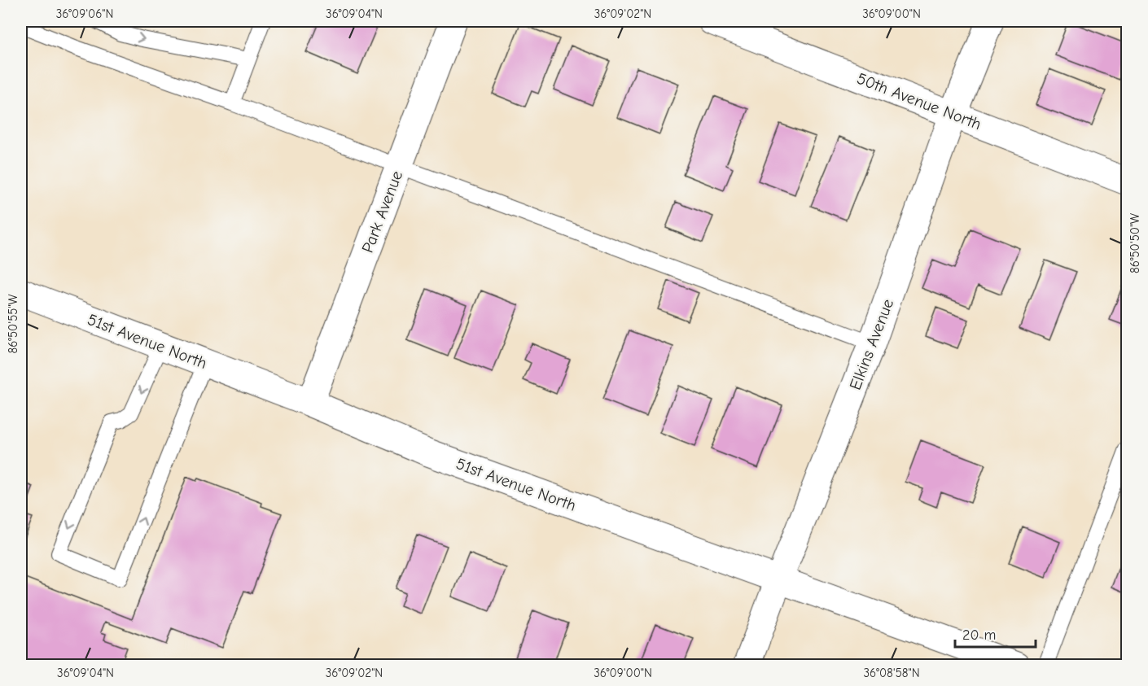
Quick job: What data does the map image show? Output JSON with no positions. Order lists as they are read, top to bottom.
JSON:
{
  "streets": {
    "street": [
      "50th Avenue North",
      "Park Avenue",
      "51st Avenue North",
      "Elkins Avenue"
    ]
  },
  "crossings": [
    ["50th Avenue North", "Elkins Avenue"],
    ["Park Avenue", "51st Avenue North"],
    ["51st Avenue North", "Elkins Avenue"]
  ],
  "scale_bar": "20 m",
  "coordinates": [
    "36°09'06\"N",
    "36°09'04\"N",
    "36°09'02\"N",
    "36°09'00\"N",
    "86°50'50\"W",
    "86°50'55\"W",
    "36°08'58\"N"
  ]
}
